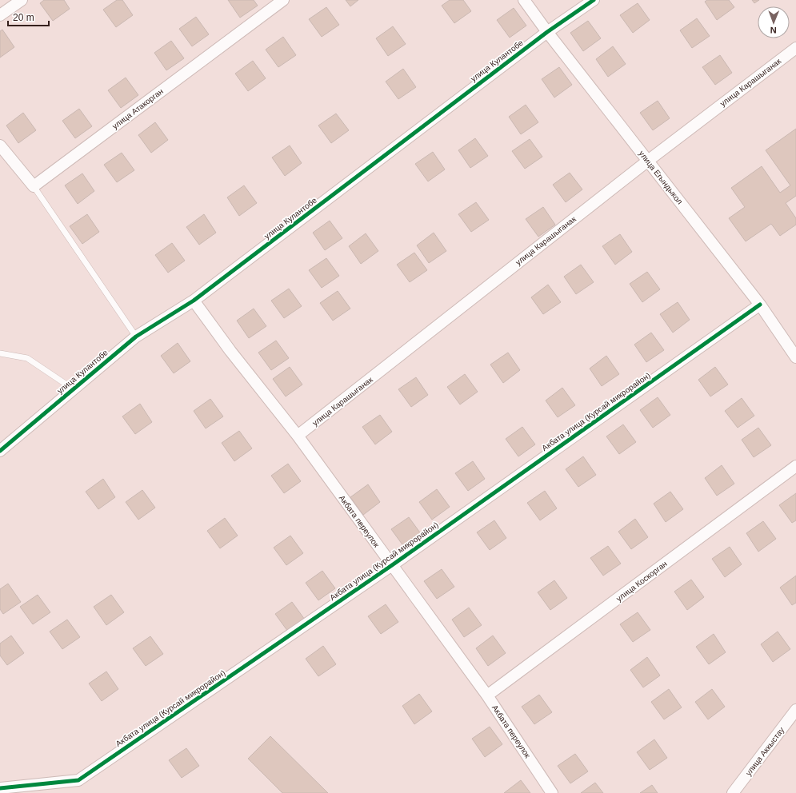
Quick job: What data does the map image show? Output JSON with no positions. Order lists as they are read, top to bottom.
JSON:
{
  "streets": {
    "street": [
      "улица Кулантобе",
      "улица Карашыганак",
      "улица Атакорган",
      "улица Егындыкол",
      "Акбата улица (Курсай микрорайон)",
      "Акбата переулок",
      "улица Коскорган",
      "улица Аккыстау"
    ]
  },
  "crossings": [
    ["улица Кулантобе", "улица Егындыкол"],
    ["улица Кулантобе", "Акбата переулок"],
    ["улица Карашыганак", "улица Егындыкол"],
    ["улица Карашыганак", "Акбата переулок"],
    ["улица Егындыкол", "Акбата улица (Курсай микрорайон)"],
    ["Акбата улица (Курсай микрорайон)", "Акбата переулок"],
    ["Акбата переулок", "улица Коскорган"]
  ],
  "scale_bar": "20 m",
  "north": "bottom"
}
